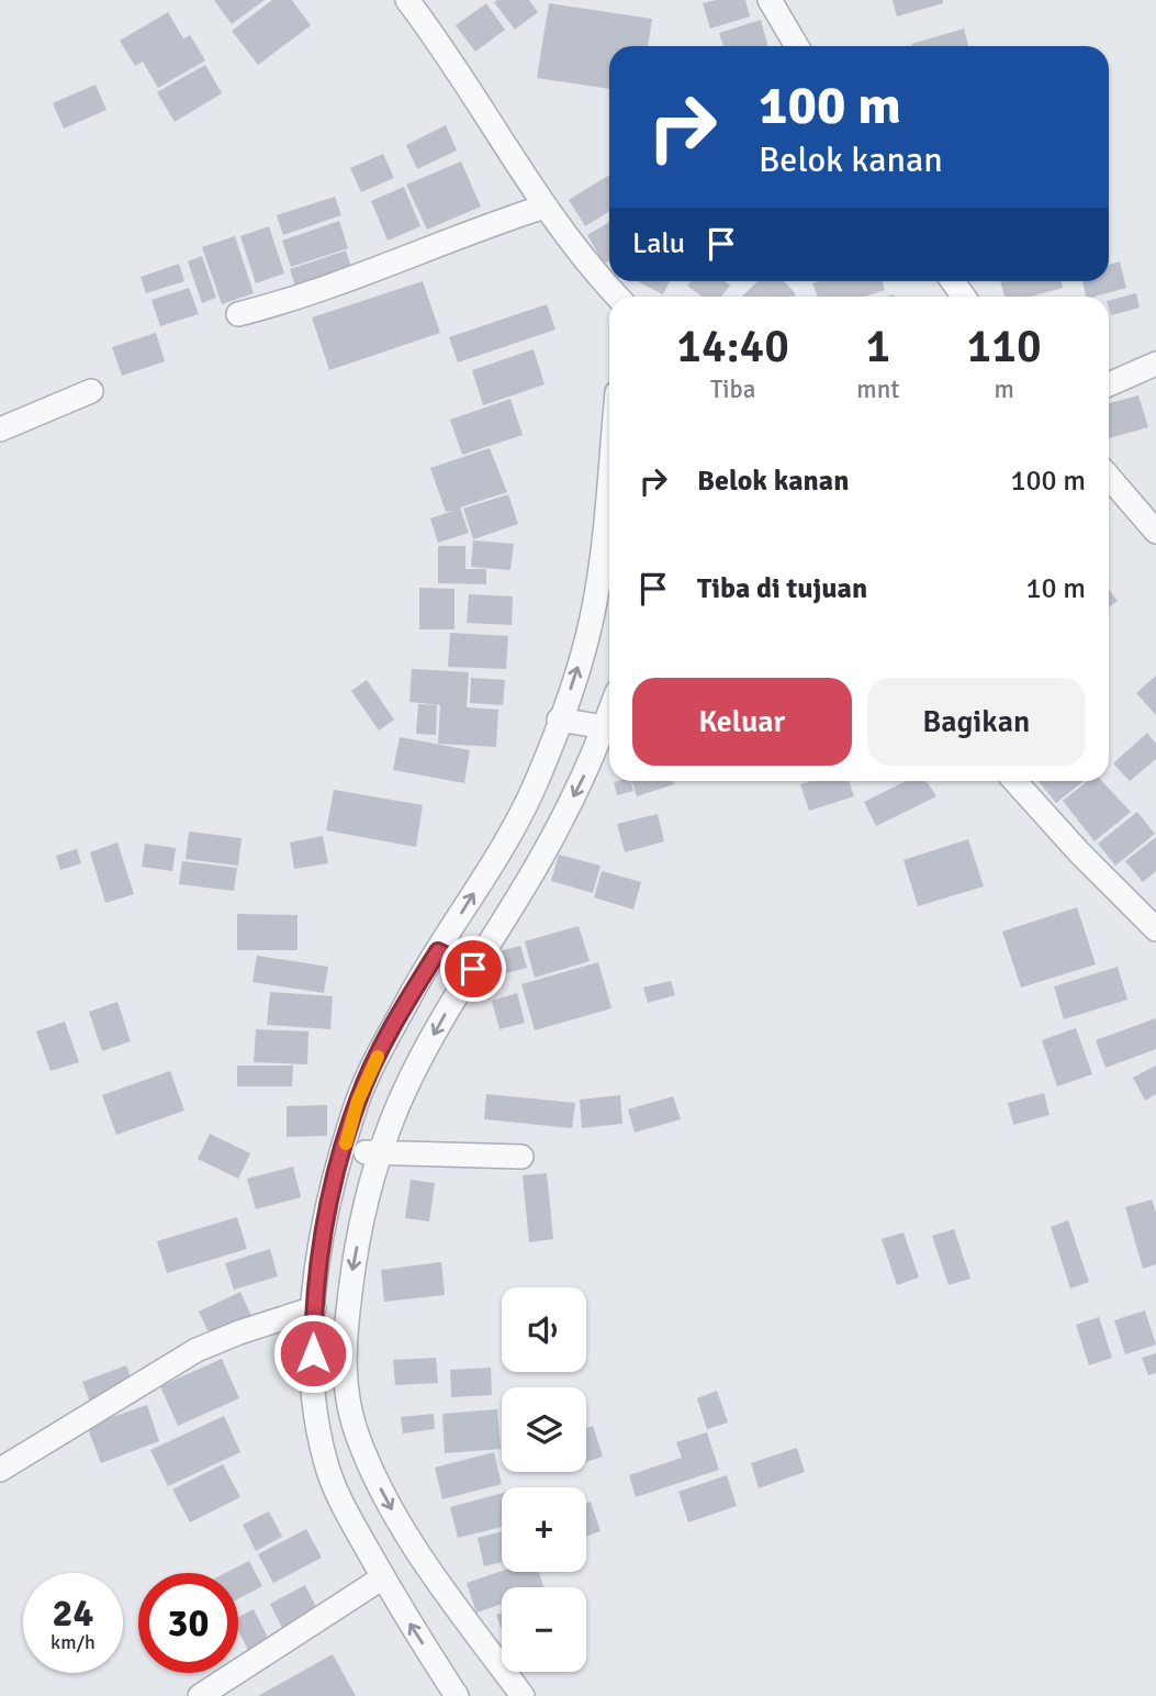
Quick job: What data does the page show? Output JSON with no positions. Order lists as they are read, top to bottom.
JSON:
{
  "page": {
    "turn": ["100 m", "Belok kanan"],
    "then": "Lalu",
    "eta": [
      "14:40",
      "Tiba",
      "1",
      "mnt",
      "110",
      "m"
    ],
    "list": [
      {
        "name": "Belok kanan",
        "value": "100 m"
      },
      {
        "name": "Tiba di tujuan",
        "value": "10 m"
      }
    ],
    "buttons": ["Keluar", "Bagikan"],
    "map_buttons": ["+", "−"],
    "speed": "24 km/h",
    "limit": "30"
  }
}
